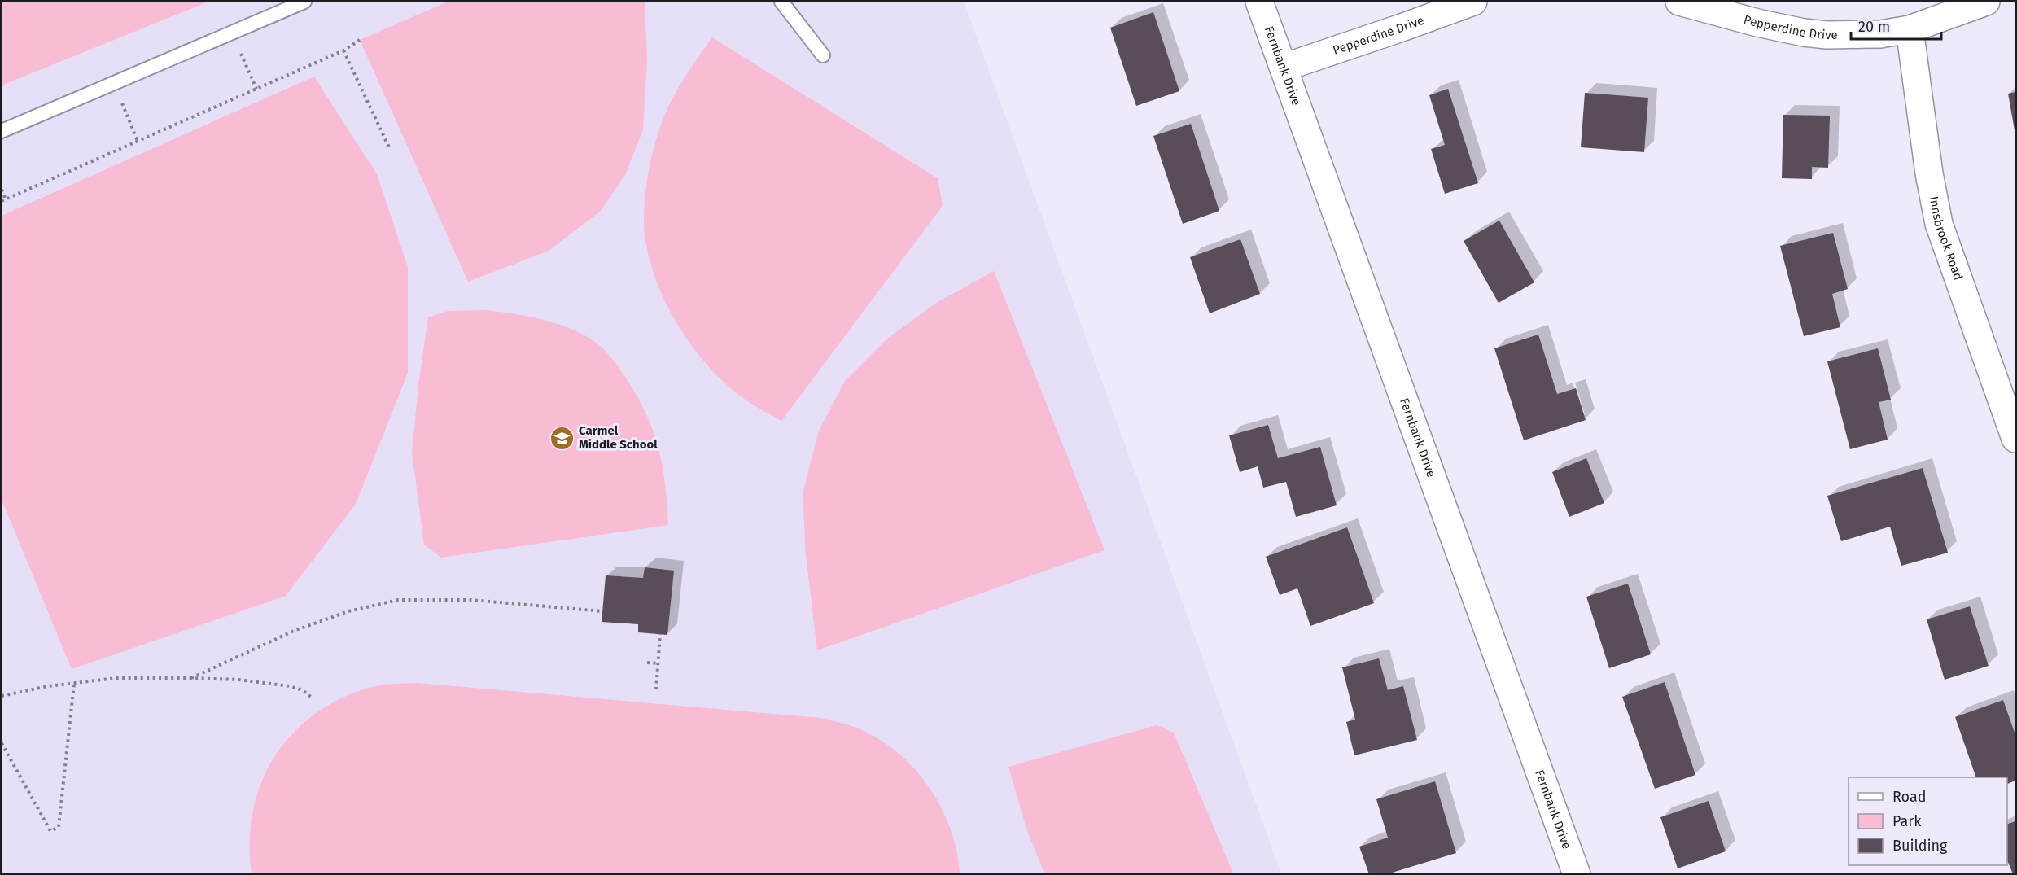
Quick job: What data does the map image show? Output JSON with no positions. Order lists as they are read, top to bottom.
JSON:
{
  "streets": {
    "street": ["Pepperdine Drive", "Fernbank Drive", "Innsbrook Road"]
  },
  "crossings": [
    ["Pepperdine Drive", "Fernbank Drive"],
    ["Pepperdine Drive", "Innsbrook Road"]
  ],
  "places": {
    "school or university": ["Carmel Middle School"]
  },
  "legend": ["Road", "Park", "Building"],
  "scale_bar": "20 m"
}
